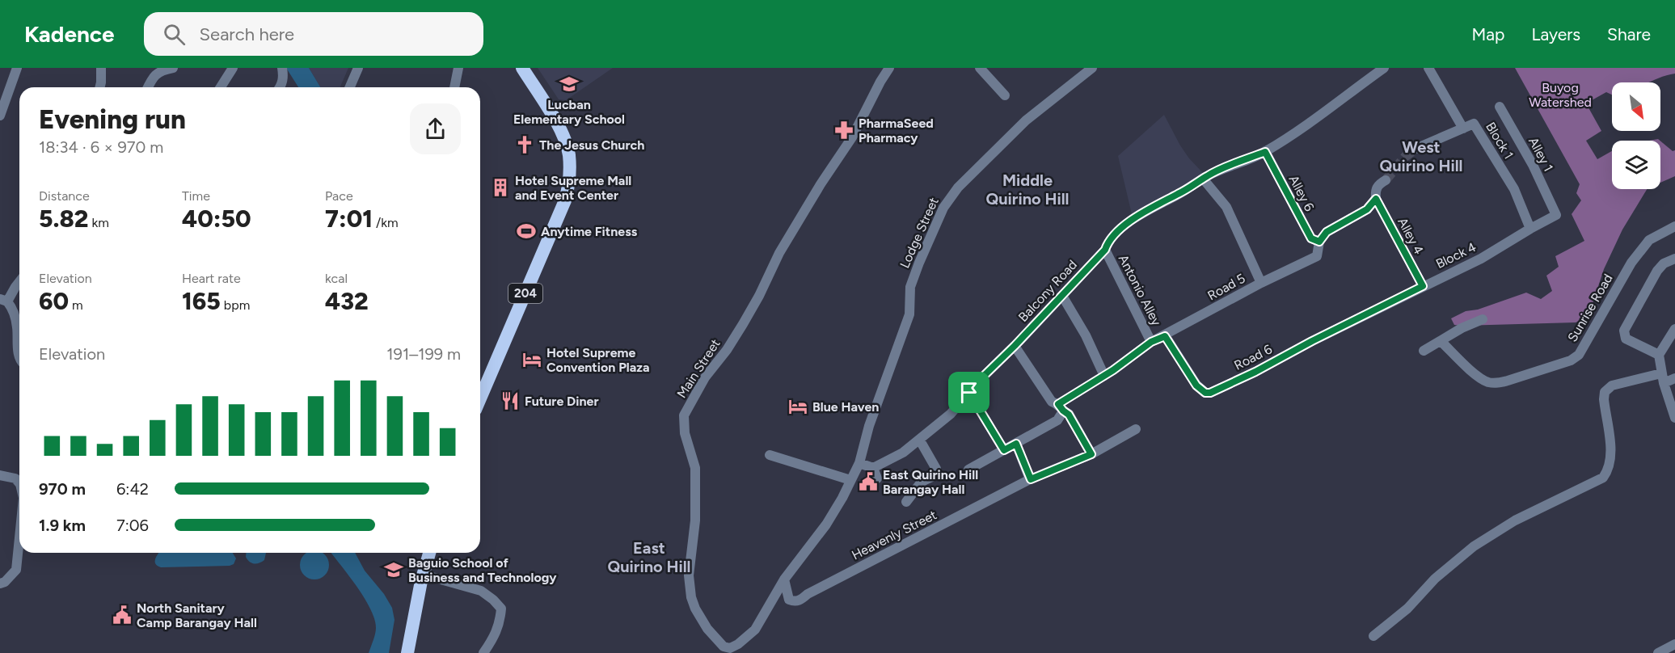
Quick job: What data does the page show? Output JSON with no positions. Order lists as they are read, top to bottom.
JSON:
{
  "streets": {
    "highway": ["204"],
    "street": [
      "Block 1",
      "Alley 1",
      "Alley 6",
      "Lodge Street",
      "Alley 4",
      "Block 4",
      "Road 5",
      "Antonio Alley",
      "Balcony Road",
      "Sunrise Road",
      "Road 6",
      "Main Street",
      "Heavenly Street"
    ]
  },
  "crossings": [
    ["Block 1", "Block 4"],
    ["Alley 1", "Block 4"],
    ["Alley 6", "Road 5"],
    ["Alley 6", "Balcony Road"],
    ["Alley 4", "Block 4"],
    ["Block 4", "Road 6"],
    ["Road 5", "Antonio Alley"],
    ["Road 5", "Road 6"],
    ["Antonio Alley", "Balcony Road"],
    ["Main Street", "Heavenly Street"]
  ],
  "districts": ["West Quirino Hill", "Middle Quirino Hill", "East Quirino Hill"],
  "parks": ["Buyog Watershed"],
  "places": {
    "school or university": ["Lucban Elementary School", "Baguio School of Business and Technology"],
    "pharmacy": ["PharmaSeed Pharmacy"],
    "church": ["The Jesus Church"],
    "building": ["Hotel Supreme Mall and Event Center"],
    "sports": ["Anytime Fitness"],
    "hotel": ["Hotel Supreme Convention Plaza", "Blue Haven"],
    "restaurant": ["Future Diner"],
    "public building": ["East Quirino Hill Barangay Hall", "North Sanitary Camp Barangay Hall"]
  },
  "north": "bottom right",
  "page": {
    "header": "Kadence",
    "search": "Search here",
    "nav": ["Map", "Layers", "Share"],
    "heading": ["Evening run", "18:34 · 6 × 970 m"],
    "stats": [
      ["Distance", "5.82 km"],
      ["Time", "40:50"],
      ["Pace", "7:01 /km"],
      ["Elevation", "60 m"],
      ["Heart rate", "165 bpm"],
      ["kcal", "432"]
    ],
    "chart": ["Elevation", "191–199 m"],
    "list": [
      {
        "name": "970 m",
        "note": "6:42"
      },
      {
        "name": "1.9 km",
        "note": "7:06"
      }
    ]
  }
}
